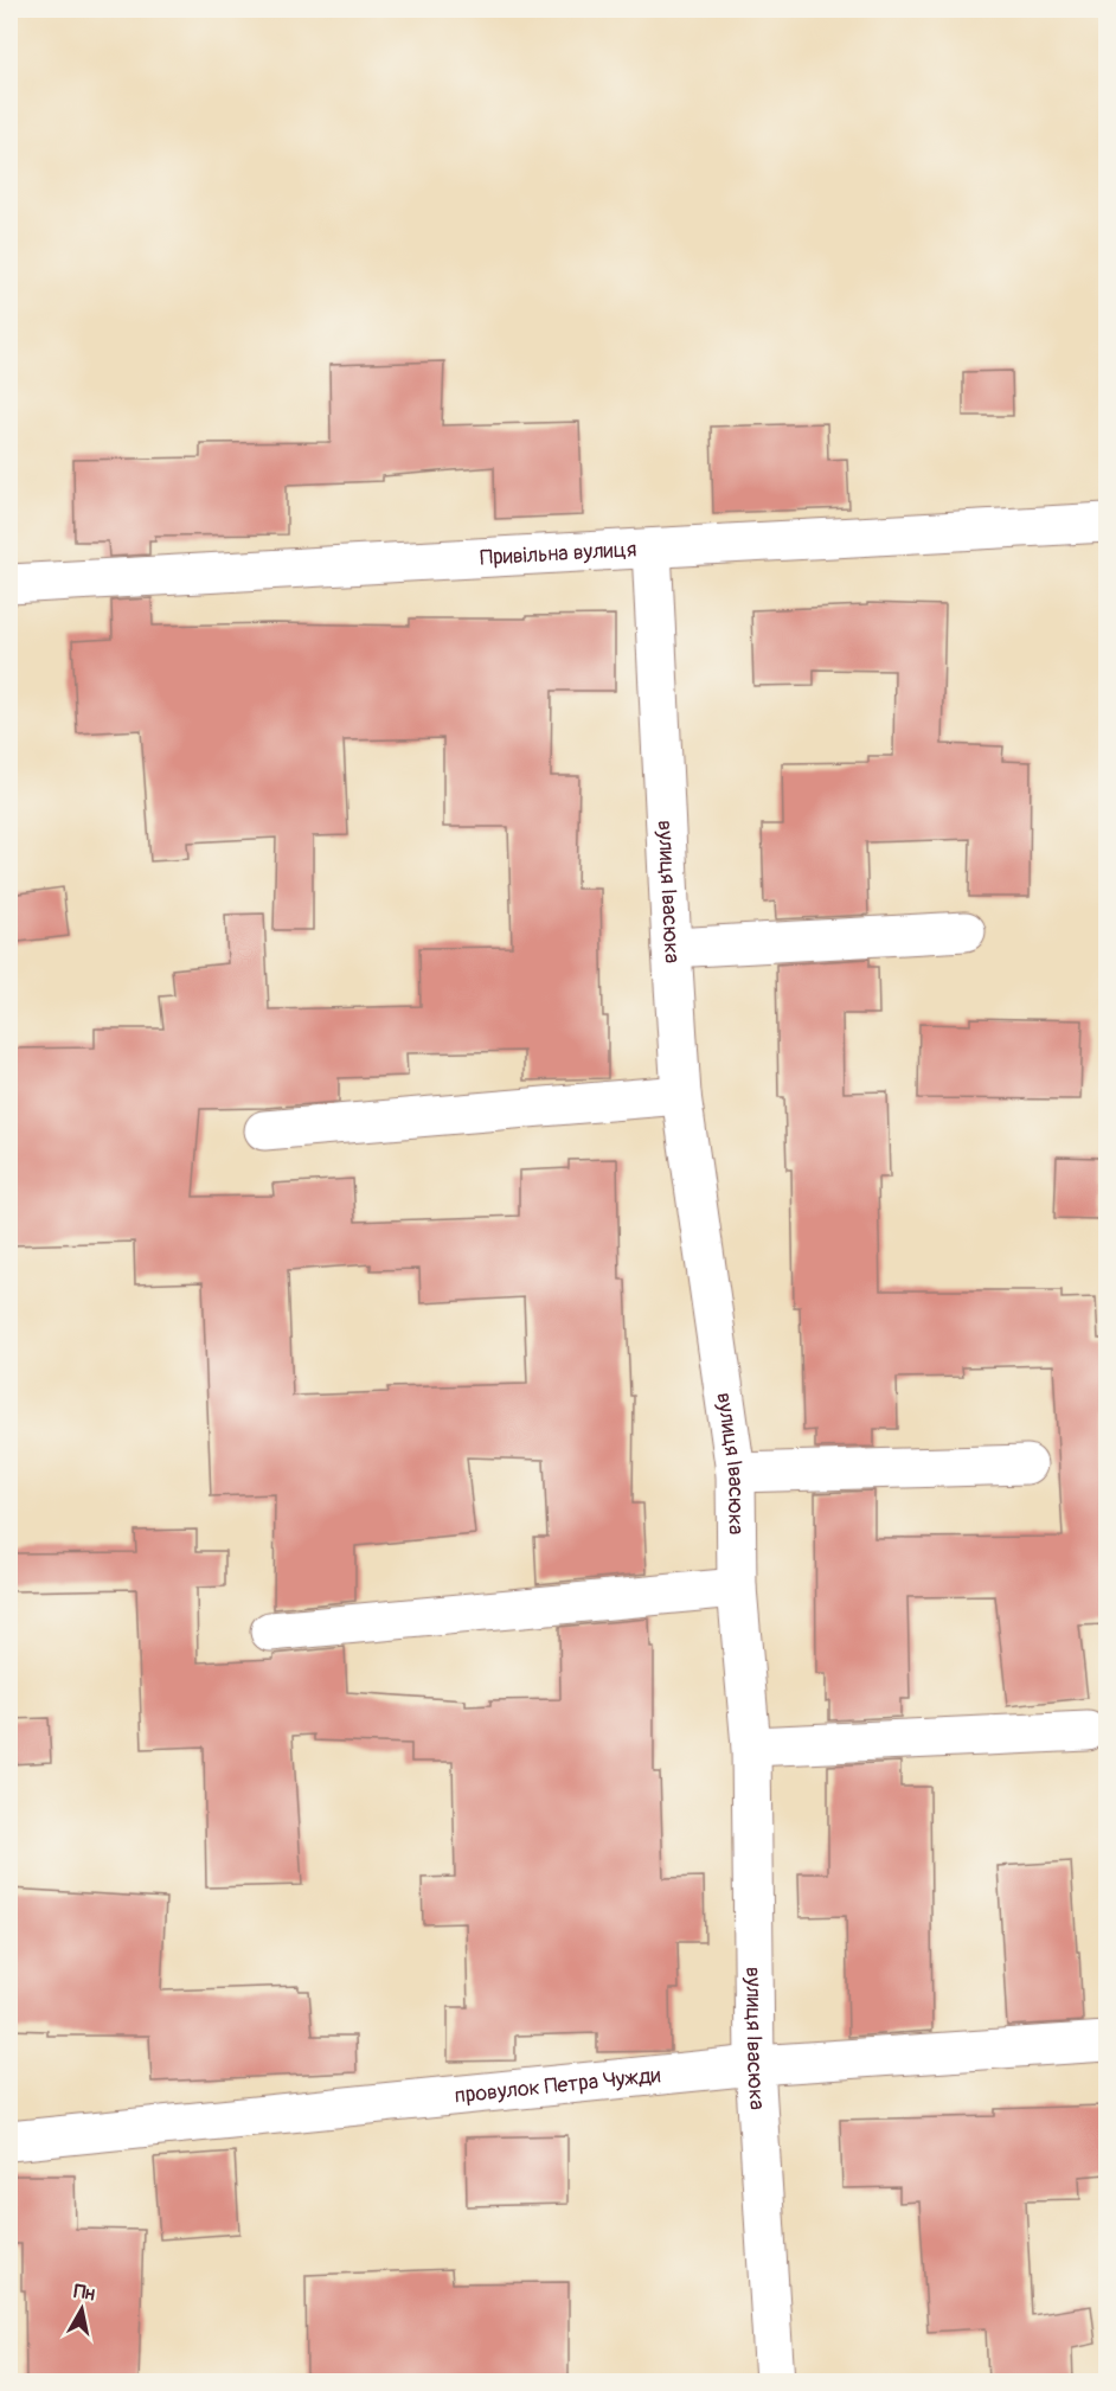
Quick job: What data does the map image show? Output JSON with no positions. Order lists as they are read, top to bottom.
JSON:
{
  "streets": {
    "street": ["Привільна вулиця", "вулиця Івасюка", "провулок Петра Чужди"]
  },
  "crossings": [
    ["Привільна вулиця", "вулиця Івасюка"],
    ["вулиця Івасюка", "провулок Петра Чужди"]
  ],
  "north": "top"
}
